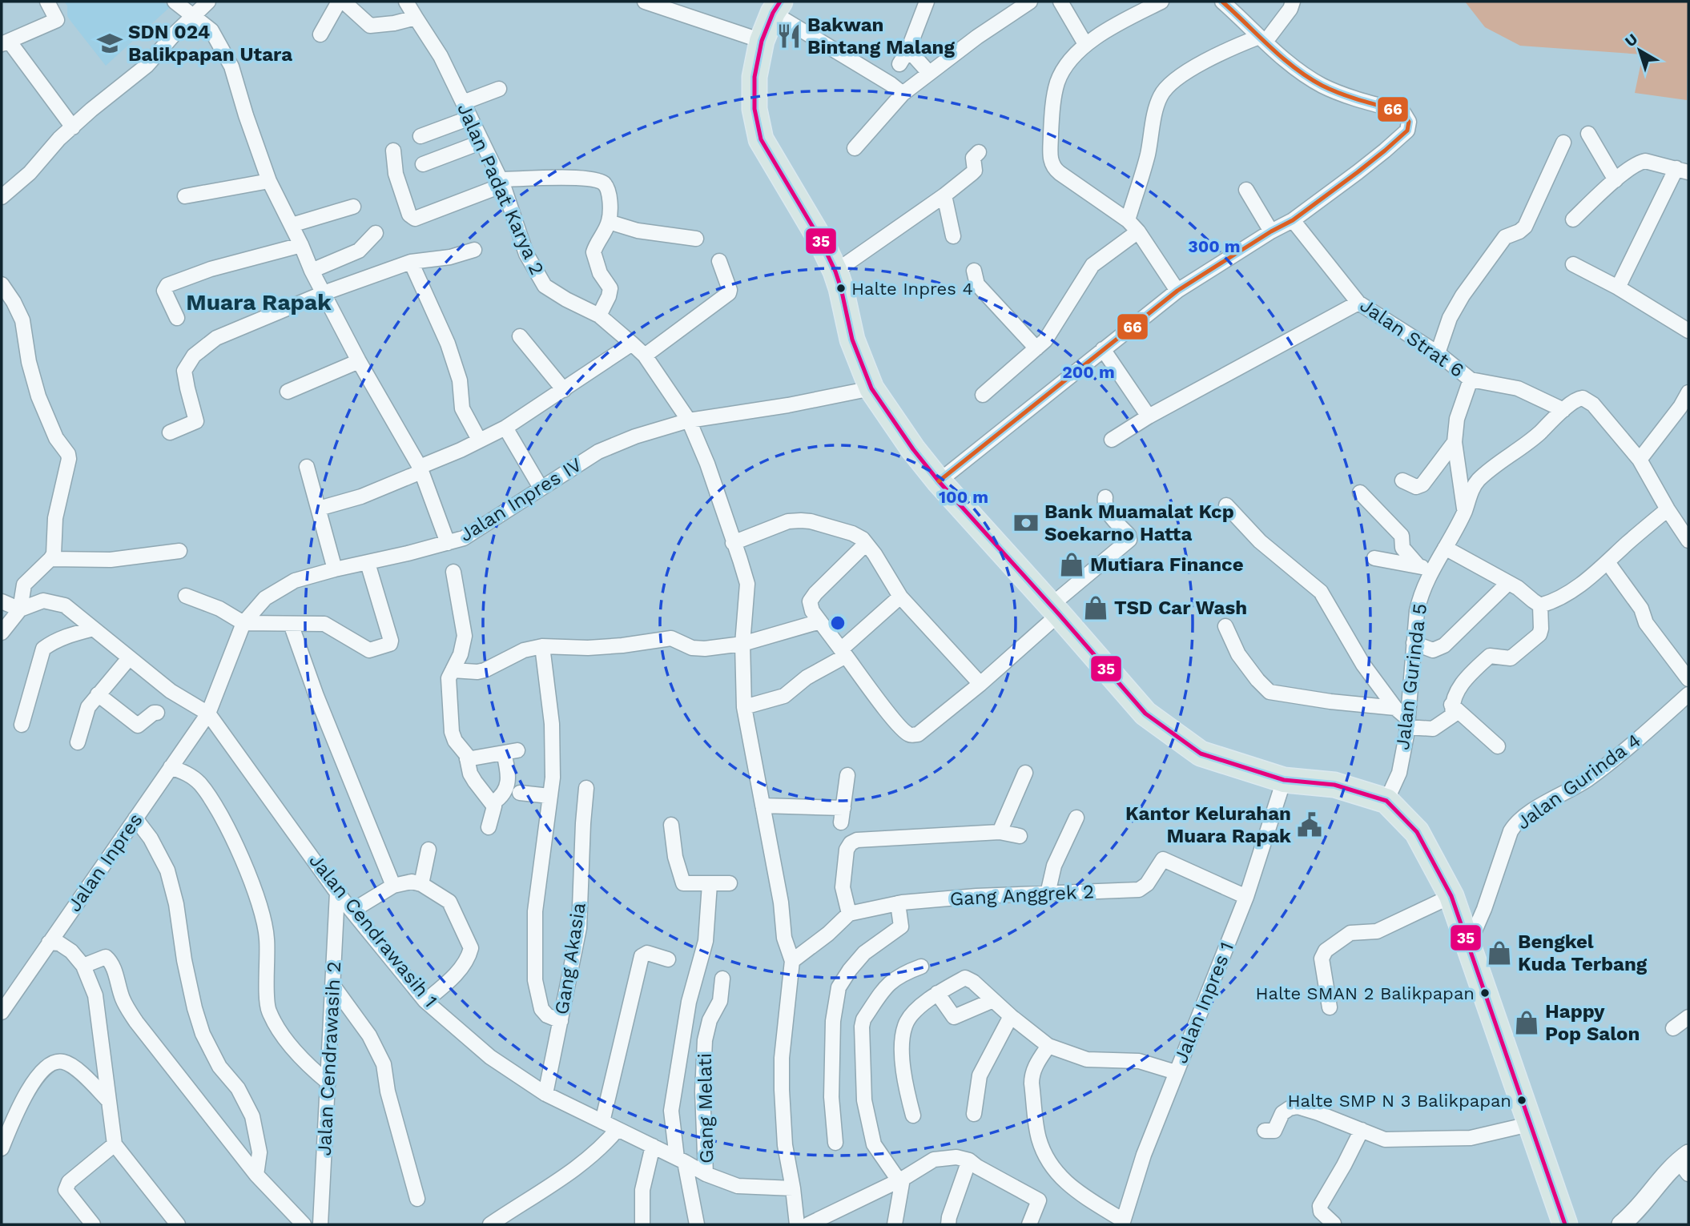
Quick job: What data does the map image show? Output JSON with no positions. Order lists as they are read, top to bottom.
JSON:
{
  "streets": {
    "street": [
      "Jalan Padat Karya 2",
      "Jalan Strat 6",
      "Jalan Inpres IV",
      "Jalan Gurinda 5",
      "Jalan Gurinda 4",
      "Jalan Inpres",
      "Gang Anggrek 2",
      "Jalan Cendrawasih 1",
      "Gang Akasia",
      "Jalan Inpres 1",
      "Jalan Cendrawasih 2",
      "Gang Melati"
    ]
  },
  "crossings": [
    ["Jalan Padat Karya 2", "Jalan Inpres IV"],
    ["Jalan Strat 6", "Jalan Gurinda 5"],
    ["Jalan Inpres IV", "Jalan Inpres"],
    ["Jalan Inpres IV", "Jalan Cendrawasih 1"],
    ["Jalan Inpres", "Jalan Cendrawasih 1"],
    ["Gang Anggrek 2", "Jalan Inpres 1"],
    ["Jalan Cendrawasih 1", "Gang Akasia"],
    ["Jalan Cendrawasih 1", "Jalan Cendrawasih 2"],
    ["Jalan Cendrawasih 1", "Gang Melati"]
  ],
  "districts": ["Muara Rapak"],
  "places": {
    "restaurant": ["Bakwan Bintang Malang"],
    "school or university": ["SDN 024 Balikpapan Utara"],
    "other": ["Halte Inpres 4", "Halte SMAN 2 Balikpapan", "Halte SMP N 3 Balikpapan"],
    "bank": ["Bank Muamalat Kcp Soekarno Hatta"],
    "shop": [
      "Mutiara Finance",
      "TSD Car Wash",
      "Bengkel Kuda Terbang",
      "Happy Pop Salon"
    ],
    "public building": ["Kantor Kelurahan Muara Rapak"]
  },
  "lines": ["transit line 35", "transit line 66"],
  "north": "top left",
  "rings": ["300 m", "200 m", "100 m"]
}
